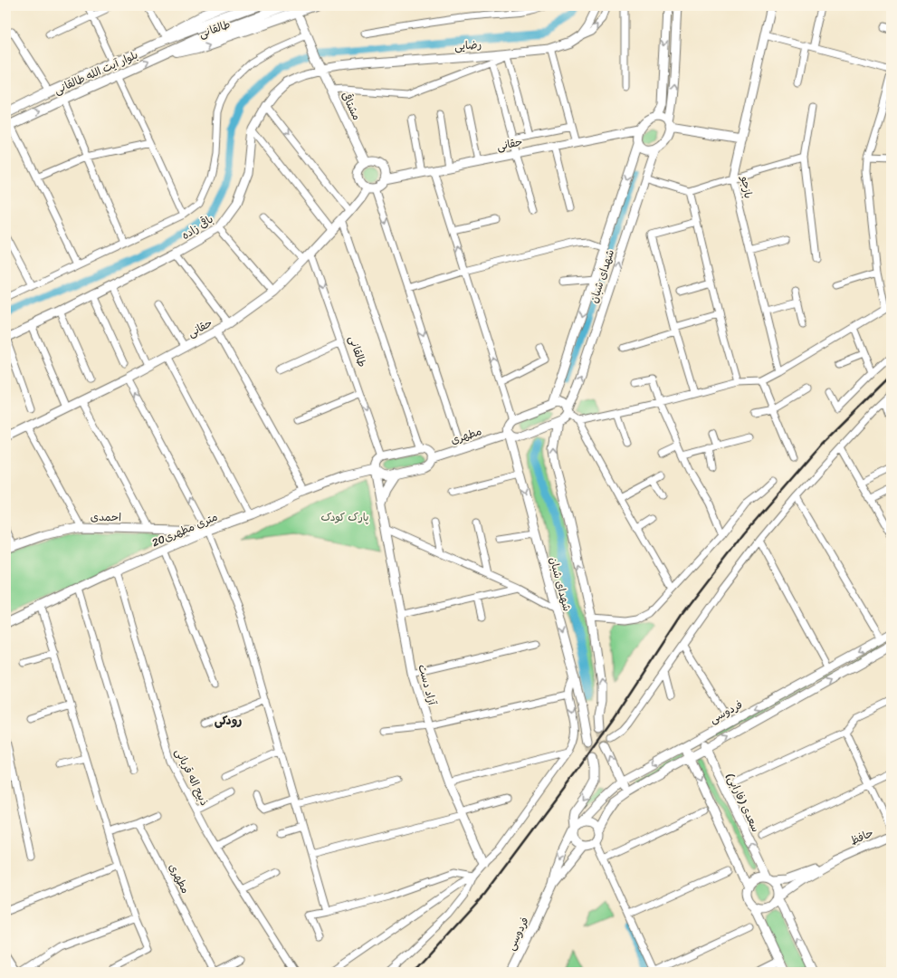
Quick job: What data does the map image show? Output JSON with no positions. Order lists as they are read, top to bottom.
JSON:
{
  "streets": {
    "main road": ["طالقانی", "بلوار آیت الله طالقانی"],
    "street": [
      "رضایی",
      "مشتاقی",
      "حقانی",
      "بازجو",
      "باقی زاده",
      "شهدای شبان",
      "مطهری",
      "احمدی",
      "20متری مطهری",
      "آزاد دست",
      "فردوسی",
      "ذبیح اله قربانی",
      "سعدی (فارابی)",
      "حافظ"
    ]
  },
  "crossings": [
    ["طالقانی", "بلوار آیت الله طالقانی"],
    ["طالقانی", "مشتاقی"],
    ["طالقانی", "حقانی"],
    ["رضایی", "مشتاقی"],
    ["رضایی", "باقی زاده"],
    ["مشتاقی", "حقانی"],
    ["مشتاقی", "باقی زاده"],
    ["حقانی", "شهدای شبان"],
    ["شهدای شبان", "مطهری"],
    ["مطهری", "20متری مطهری"],
    ["مطهری", "آزاد دست"],
    ["احمدی", "20متری مطهری"],
    ["20متری مطهری", "آزاد دست"],
    ["20متری مطهری", "ذبیح اله قربانی"],
    ["فردوسی", "سعدی (فارابی)"]
  ],
  "districts": ["رودکی"],
  "parks": ["پارک کودک"]
}
